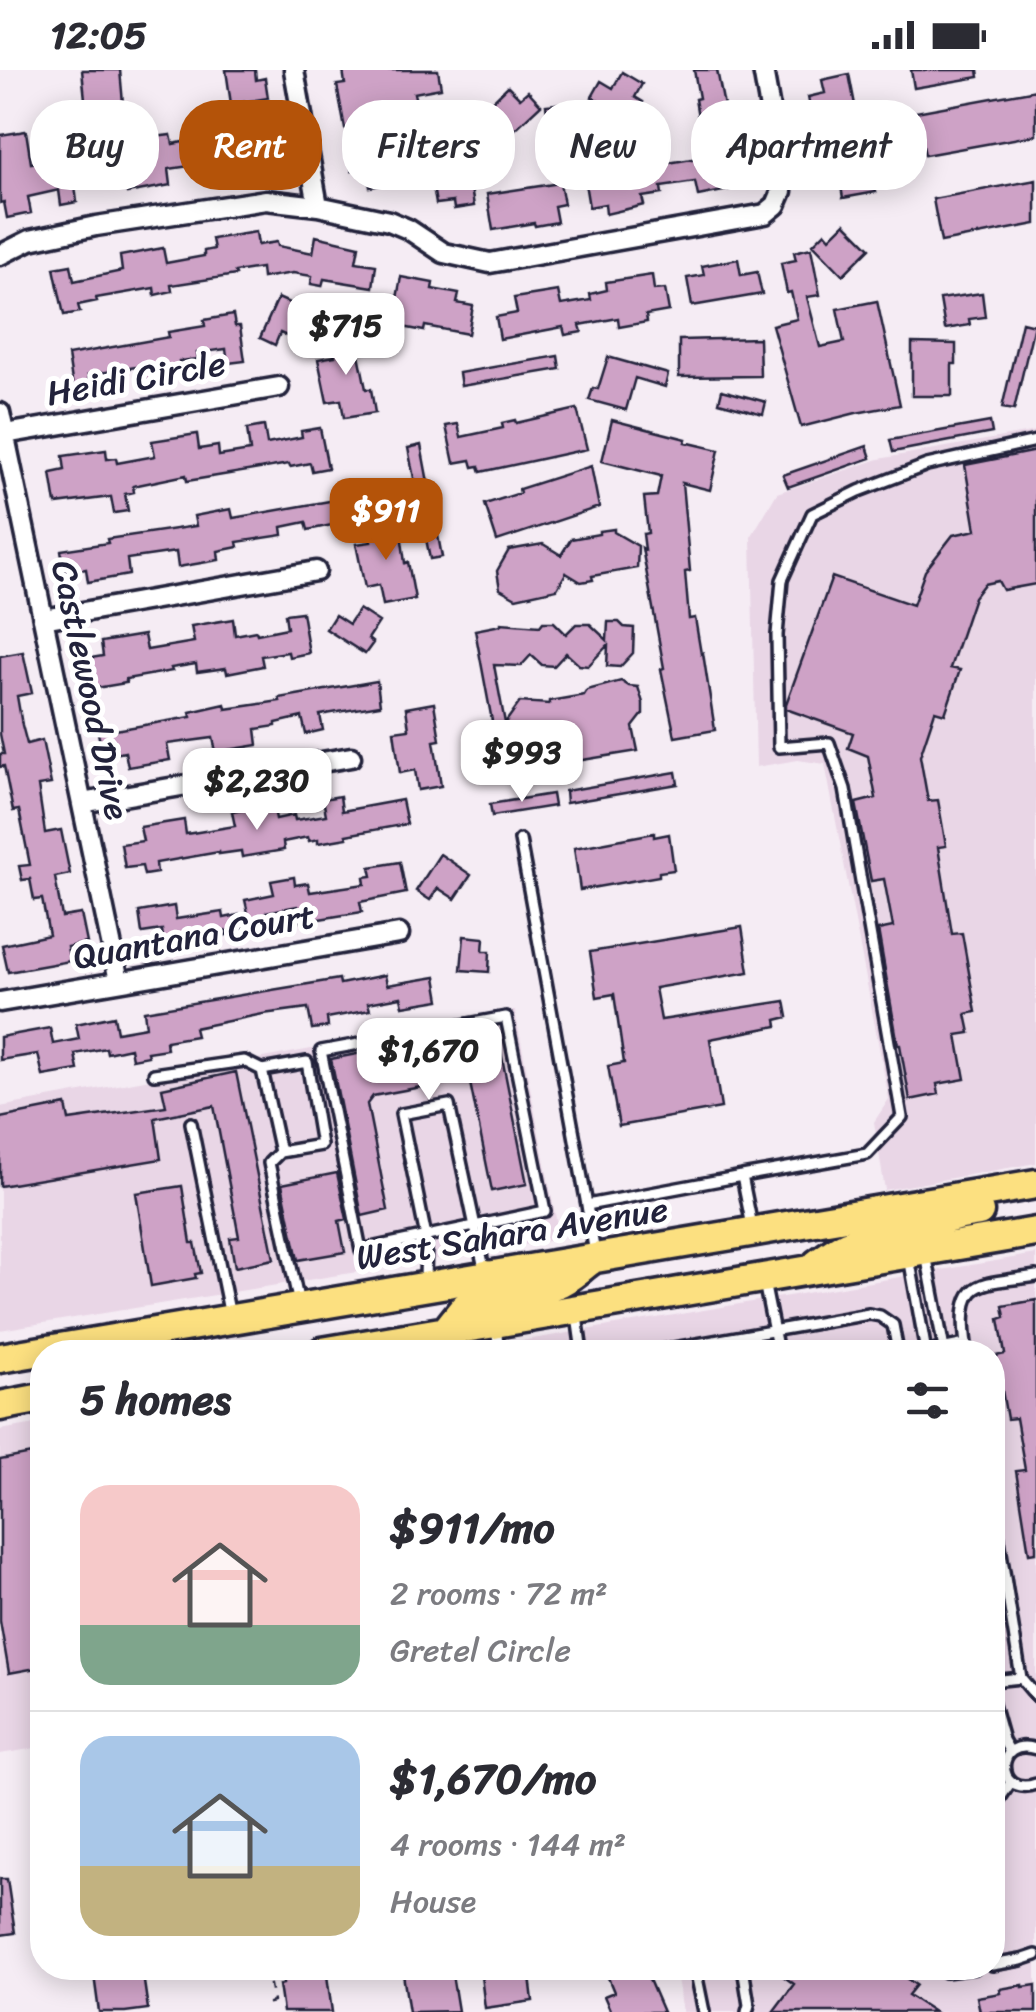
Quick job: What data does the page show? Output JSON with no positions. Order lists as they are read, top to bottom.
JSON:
{
  "streets": {
    "main road": ["West Sahara Avenue"],
    "street": ["Heidi Circle", "Castlewood Drive", "Quantana Court"]
  },
  "crossings": [
    ["Heidi Circle", "Castlewood Drive"],
    ["Castlewood Drive", "Quantana Court"]
  ],
  "page": {
    "status": "12:05",
    "chip": [
      "Buy",
      "Rent",
      "Filters",
      "New",
      "Apartment"
    ],
    "price": [
      "$715",
      "$911",
      "$993",
      "$2,230",
      "$1,670"
    ],
    "heading": "5 homes",
    "list": [
      {
        "name": "$911/mo",
        "note": "2 rooms · 72 m² · Gretel Circle"
      },
      {
        "name": "$1,670/mo",
        "note": "4 rooms · 144 m² · House"
      }
    ]
  }
}
